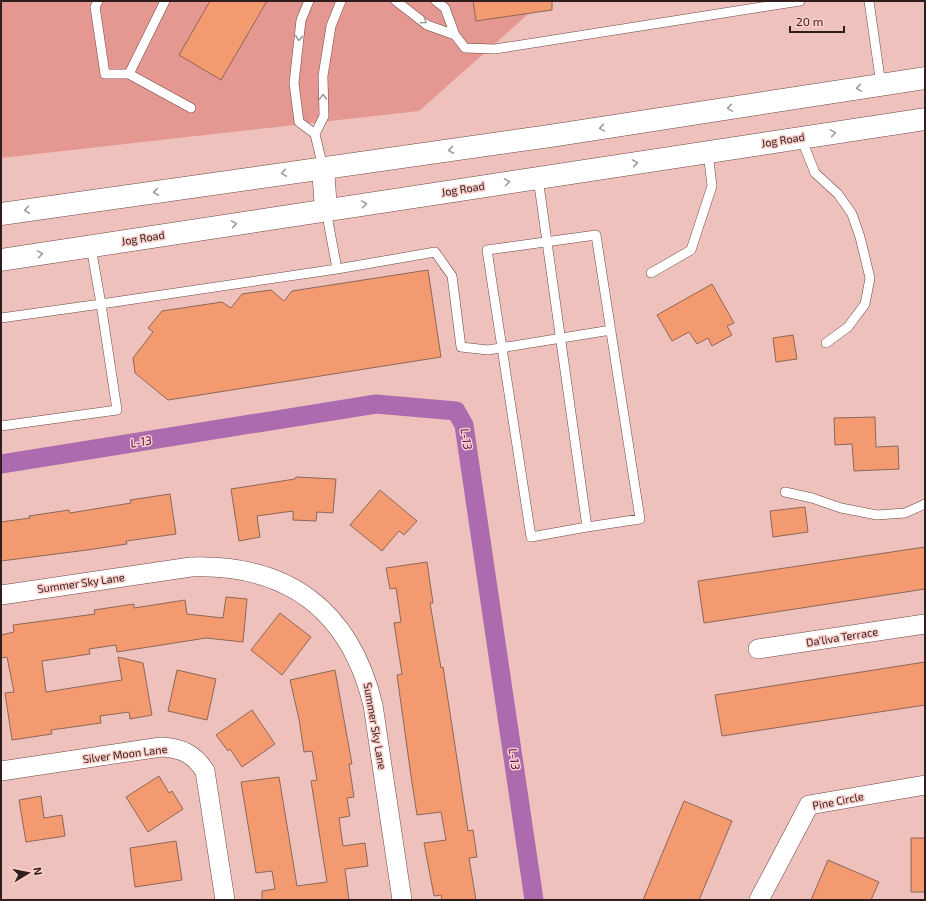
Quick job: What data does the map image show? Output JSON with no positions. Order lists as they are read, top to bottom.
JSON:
{
  "streets": {
    "main road": ["Jog Road"],
    "street": [
      "Summer Sky Lane",
      "Da'liva Terrace",
      "Silver Moon Lane",
      "Pine Circle"
    ]
  },
  "water": ["L-13"],
  "scale_bar": "20 m",
  "north": "right"
}
